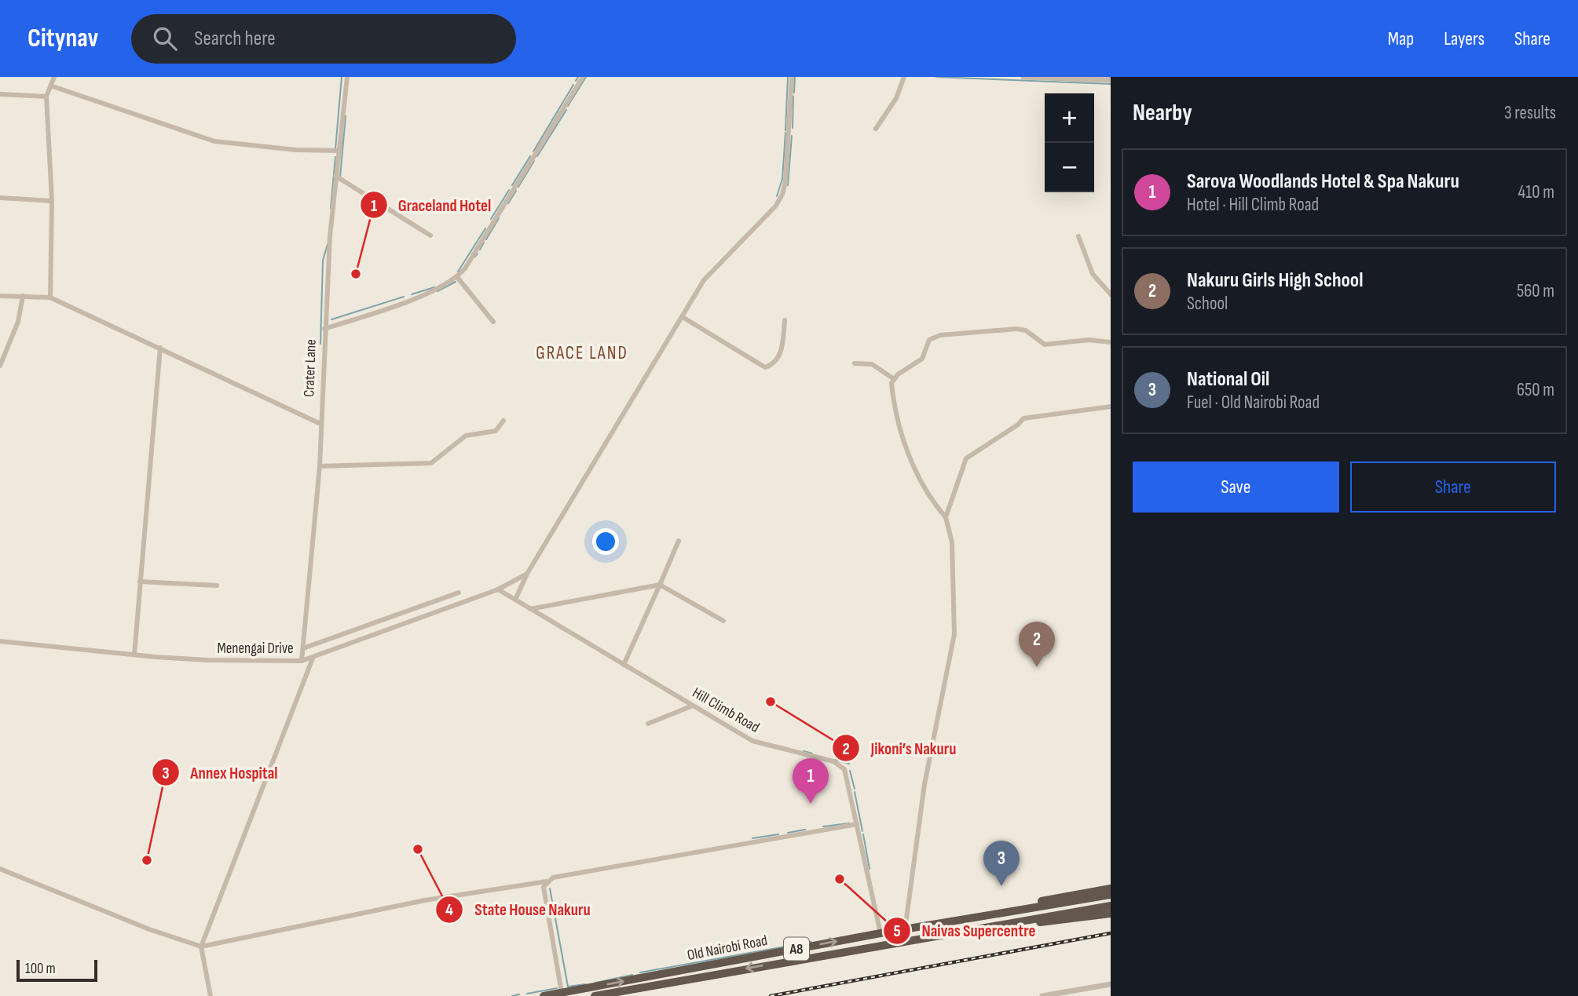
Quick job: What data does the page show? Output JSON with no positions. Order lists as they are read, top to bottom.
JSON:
{
  "streets": {
    "highway": ["Old Nairobi Road", "A8"],
    "street": ["Crater Lane", "Menengai Drive", "Hill Climb Road"]
  },
  "crossings": [
    ["Crater Lane", "Menengai Drive"],
    ["Menengai Drive", "Hill Climb Road"],
    ["Hill Climb Road", "Old Nairobi Road"]
  ],
  "districts": ["GRACE LAND"],
  "places": [
    "Graceland Hotel",
    "Jikoni’s Nakuru",
    "State House Nakuru",
    "Annex Hospital",
    "Naivas Supercentre"
  ],
  "scale_bar": "100 m",
  "page": {
    "header": "Citynav",
    "search": "Search here",
    "nav": ["Map", "Layers", "Share"],
    "heading": ["Nearby", "3 results"],
    "map_buttons": ["+", "−"],
    "list": [
      {
        "mark": "1",
        "name": "Sarova Woodlands Hotel & Spa Nakuru",
        "note": "Hotel · Hill Climb Road",
        "value": "410 m"
      },
      {
        "mark": "2",
        "name": "Nakuru Girls High School",
        "note": "School",
        "value": "560 m"
      },
      {
        "mark": "3",
        "name": "National Oil",
        "note": "Fuel · Old Nairobi Road",
        "value": "650 m"
      }
    ],
    "buttons": ["Save", "Share"],
    "pins": ["2", "1", "3"],
    "scale": "100 m"
  }
}
